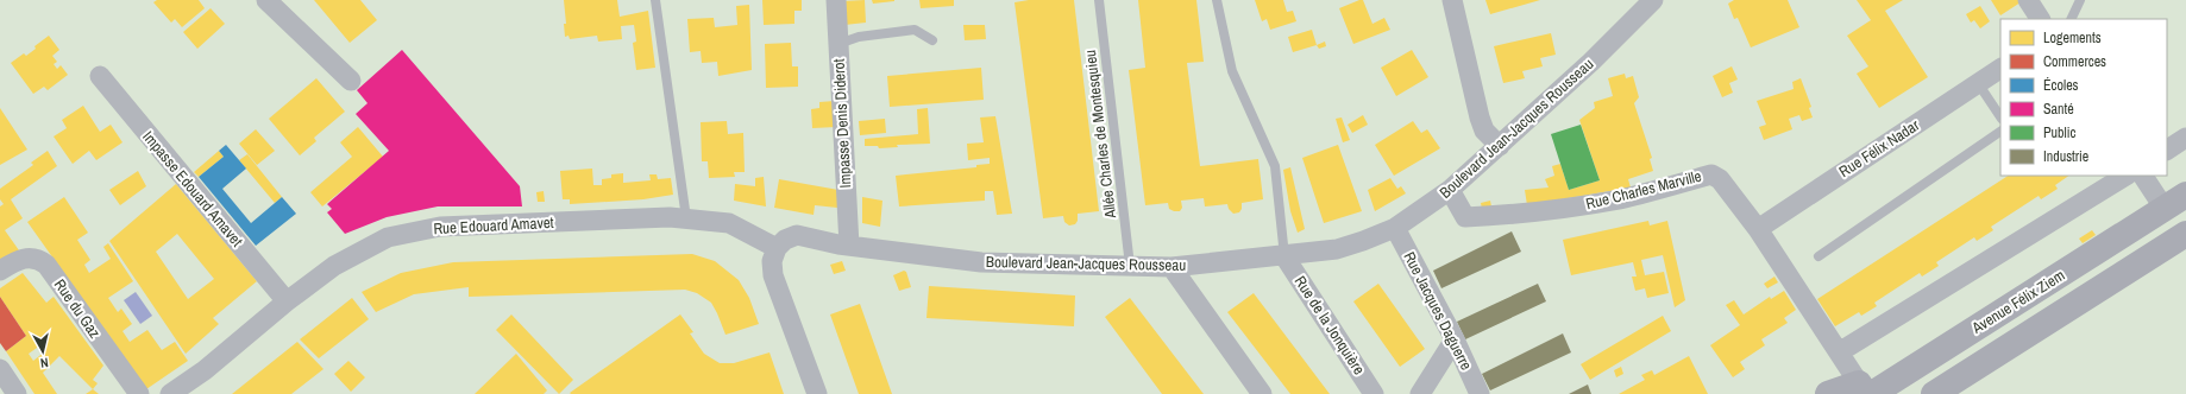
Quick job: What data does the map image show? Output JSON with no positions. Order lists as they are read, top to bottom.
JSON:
{
  "streets": {
    "main road": ["Avenue Félix Ziem"],
    "street": [
      "Impasse Denis Diderot",
      "Boulevard Jean-Jacques Rousseau",
      "Rue Félix Nadar",
      "Impasse Edouard Amavet",
      "Rue Charles Marville",
      "Rue Edouard Amavet",
      "Rue du Gaz",
      "Rue Jacques Daguerre",
      "Rue de la Jonquière"
    ],
    "lane": ["Allée Charles de Montesquieu"]
  },
  "crossings": [
    ["Impasse Denis Diderot", "Boulevard Jean-Jacques Rousseau"],
    ["Boulevard Jean-Jacques Rousseau", "Allée Charles de Montesquieu"],
    ["Boulevard Jean-Jacques Rousseau", "Rue Charles Marville"],
    ["Boulevard Jean-Jacques Rousseau", "Rue Edouard Amavet"],
    ["Boulevard Jean-Jacques Rousseau", "Rue Jacques Daguerre"],
    ["Boulevard Jean-Jacques Rousseau", "Rue de la Jonquière"],
    ["Rue Félix Nadar", "Rue Charles Marville"],
    ["Impasse Edouard Amavet", "Rue Edouard Amavet"],
    ["Rue Charles Marville", "Avenue Félix Ziem"]
  ],
  "legend": [
    "Logements",
    "Commerces",
    "Écoles",
    "Santé",
    "Public",
    "Industrie"
  ],
  "north": "bottom"
}
